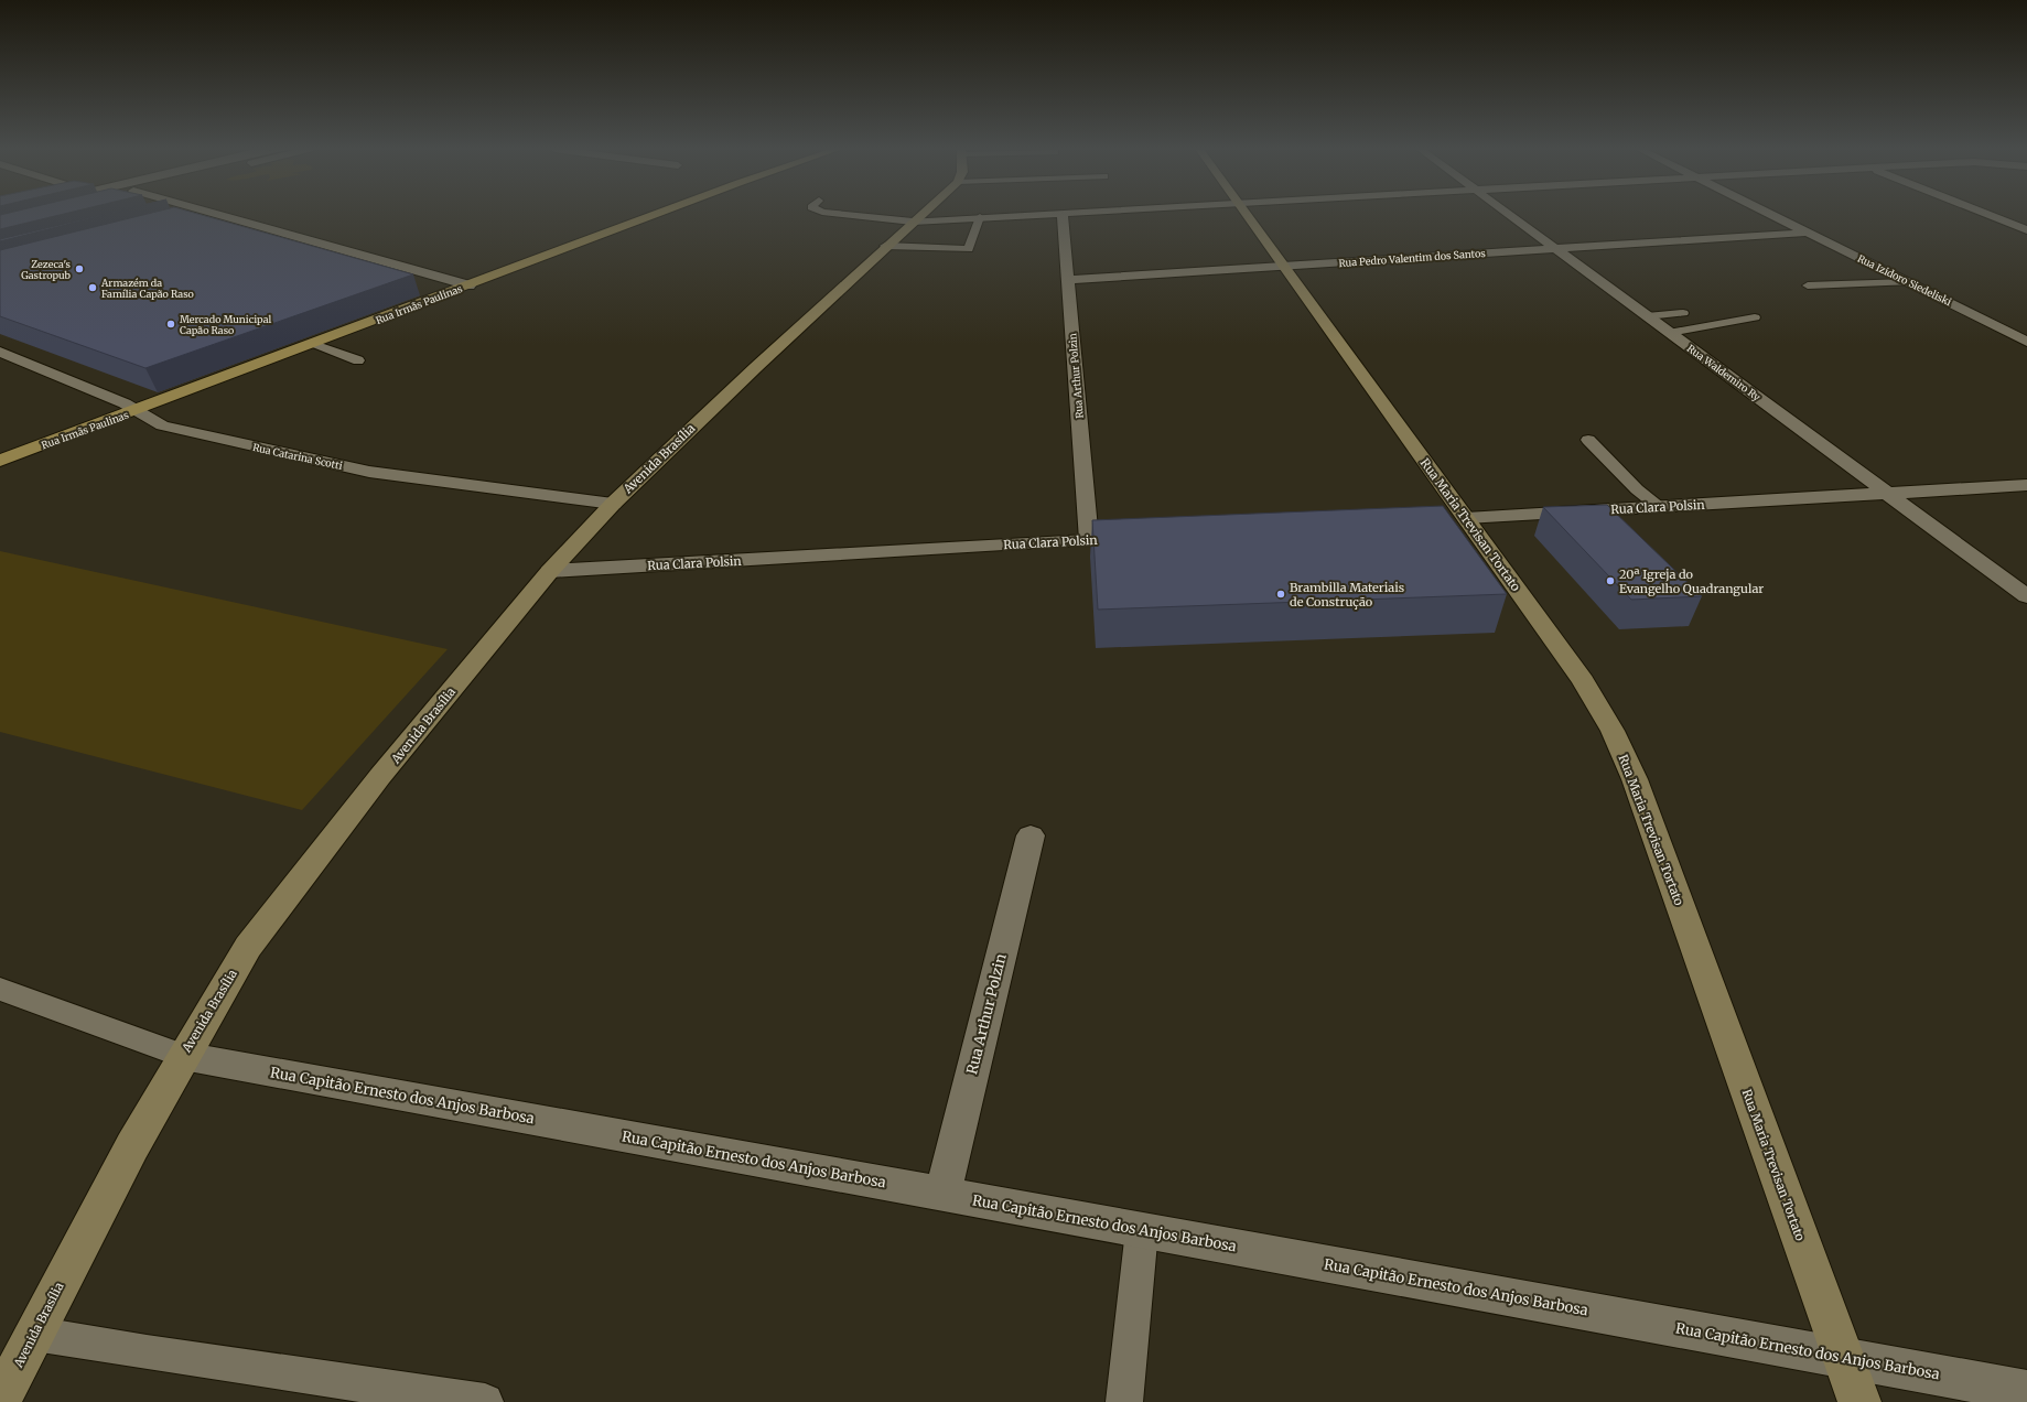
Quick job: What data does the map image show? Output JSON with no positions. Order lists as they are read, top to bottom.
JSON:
{
  "streets": {
    "main road": ["Rua Irmãs Paulinas", "Avenida Brasília", "Rua Maria Trevisan Tortato"],
    "street": [
      "Rua Pedro Valentim dos Santos",
      "Rua Izidoro Siedeliski",
      "Rua Waldemiro Ry",
      "Rua Arthur Polzin",
      "Rua Catarina Scotti",
      "Rua Clara Polsin",
      "Rua Capitão Ernesto dos Anjos Barbosa"
    ]
  },
  "crossings": [
    ["Rua Pedro Valentim dos Santos", "Rua Izidoro Siedeliski"],
    ["Rua Pedro Valentim dos Santos", "Rua Waldemiro Ry"],
    ["Rua Pedro Valentim dos Santos", "Rua Arthur Polzin"],
    ["Rua Pedro Valentim dos Santos", "Rua Maria Trevisan Tortato"],
    ["Rua Irmãs Paulinas", "Rua Catarina Scotti"],
    ["Rua Waldemiro Ry", "Rua Clara Polsin"],
    ["Rua Arthur Polzin", "Rua Clara Polsin"],
    ["Rua Arthur Polzin", "Rua Capitão Ernesto dos Anjos Barbosa"],
    ["Rua Catarina Scotti", "Avenida Brasília"],
    ["Avenida Brasília", "Rua Clara Polsin"],
    ["Avenida Brasília", "Rua Capitão Ernesto dos Anjos Barbosa"],
    ["Rua Clara Polsin", "Rua Maria Trevisan Tortato"],
    ["Rua Maria Trevisan Tortato", "Rua Capitão Ernesto dos Anjos Barbosa"]
  ],
  "places": [
    "Zezeca's Gastropub",
    "Armazém da Família Capão Raso",
    "Mercado Municipal Capão Raso",
    "20ª Igreja do Evangelho Quadrangular",
    "Brambilla Materiais de Construção"
  ]
}
